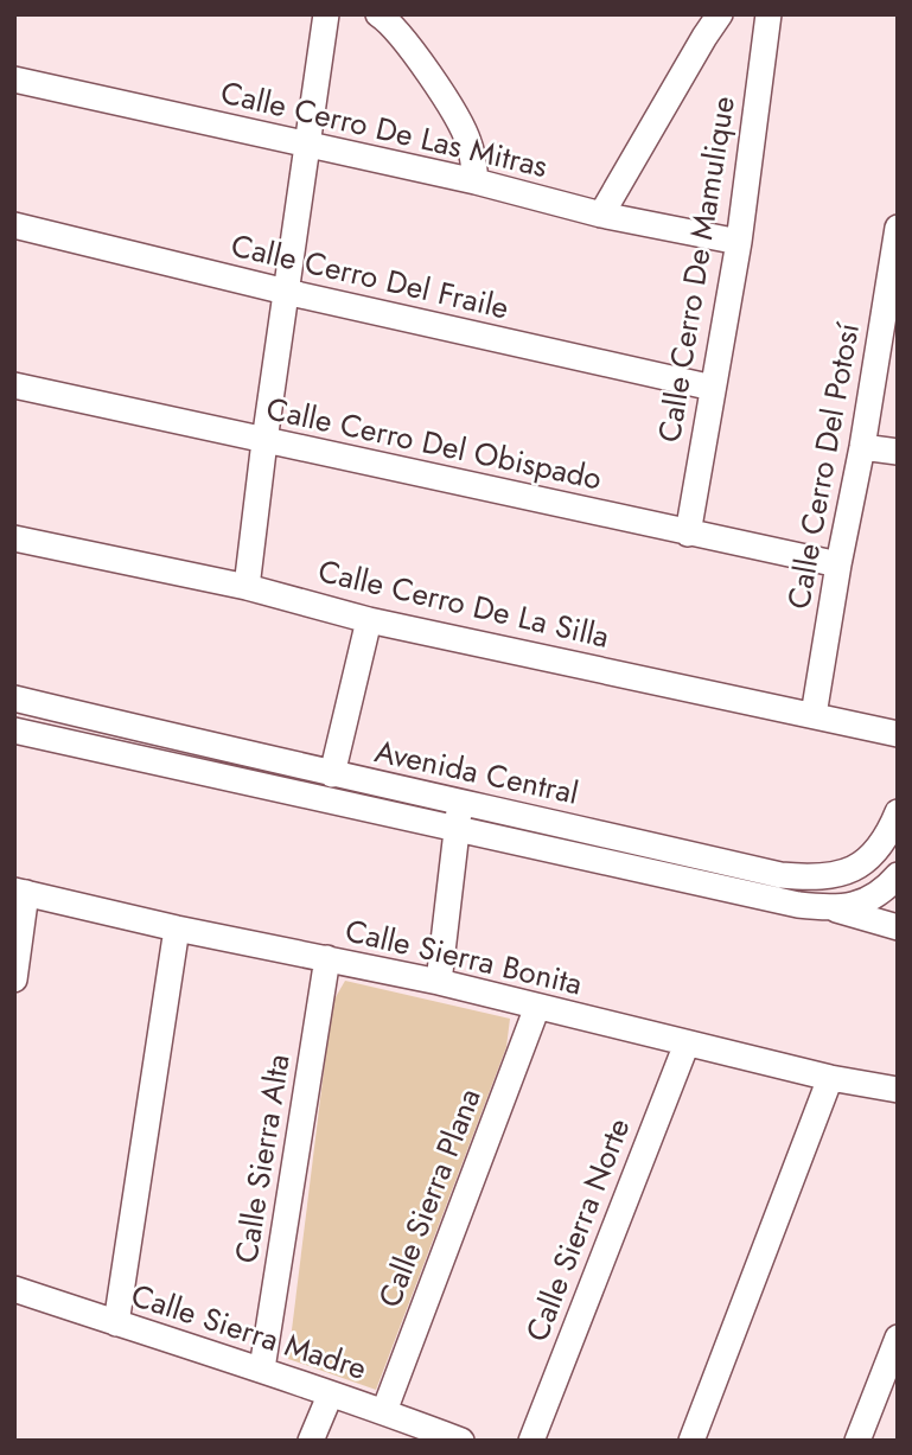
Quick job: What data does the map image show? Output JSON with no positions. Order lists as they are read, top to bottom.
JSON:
{
  "streets": {
    "street": [
      "Calle Cerro De Las Mitras",
      "Calle Cerro De Mamulique",
      "Calle Cerro Del Fraile",
      "Calle Cerro Del Obispado",
      "Calle Cerro Del Potosí",
      "Calle Cerro De La Silla",
      "Avenida Central",
      "Calle Sierra Bonita",
      "Calle Sierra Alta",
      "Calle Sierra Plana",
      "Calle Sierra Norte",
      "Calle Sierra Madre"
    ]
  },
  "crossings": [
    ["Calle Cerro De Las Mitras", "Calle Cerro De Mamulique"],
    ["Calle Cerro De Mamulique", "Calle Cerro Del Fraile"],
    ["Calle Cerro De Mamulique", "Calle Cerro Del Obispado"],
    ["Calle Cerro Del Obispado", "Calle Cerro Del Potosí"],
    ["Calle Cerro Del Potosí", "Calle Cerro De La Silla"],
    ["Calle Sierra Bonita", "Calle Sierra Alta"],
    ["Calle Sierra Bonita", "Calle Sierra Plana"],
    ["Calle Sierra Bonita", "Calle Sierra Norte"],
    ["Calle Sierra Alta", "Calle Sierra Madre"],
    ["Calle Sierra Plana", "Calle Sierra Madre"]
  ]
}
